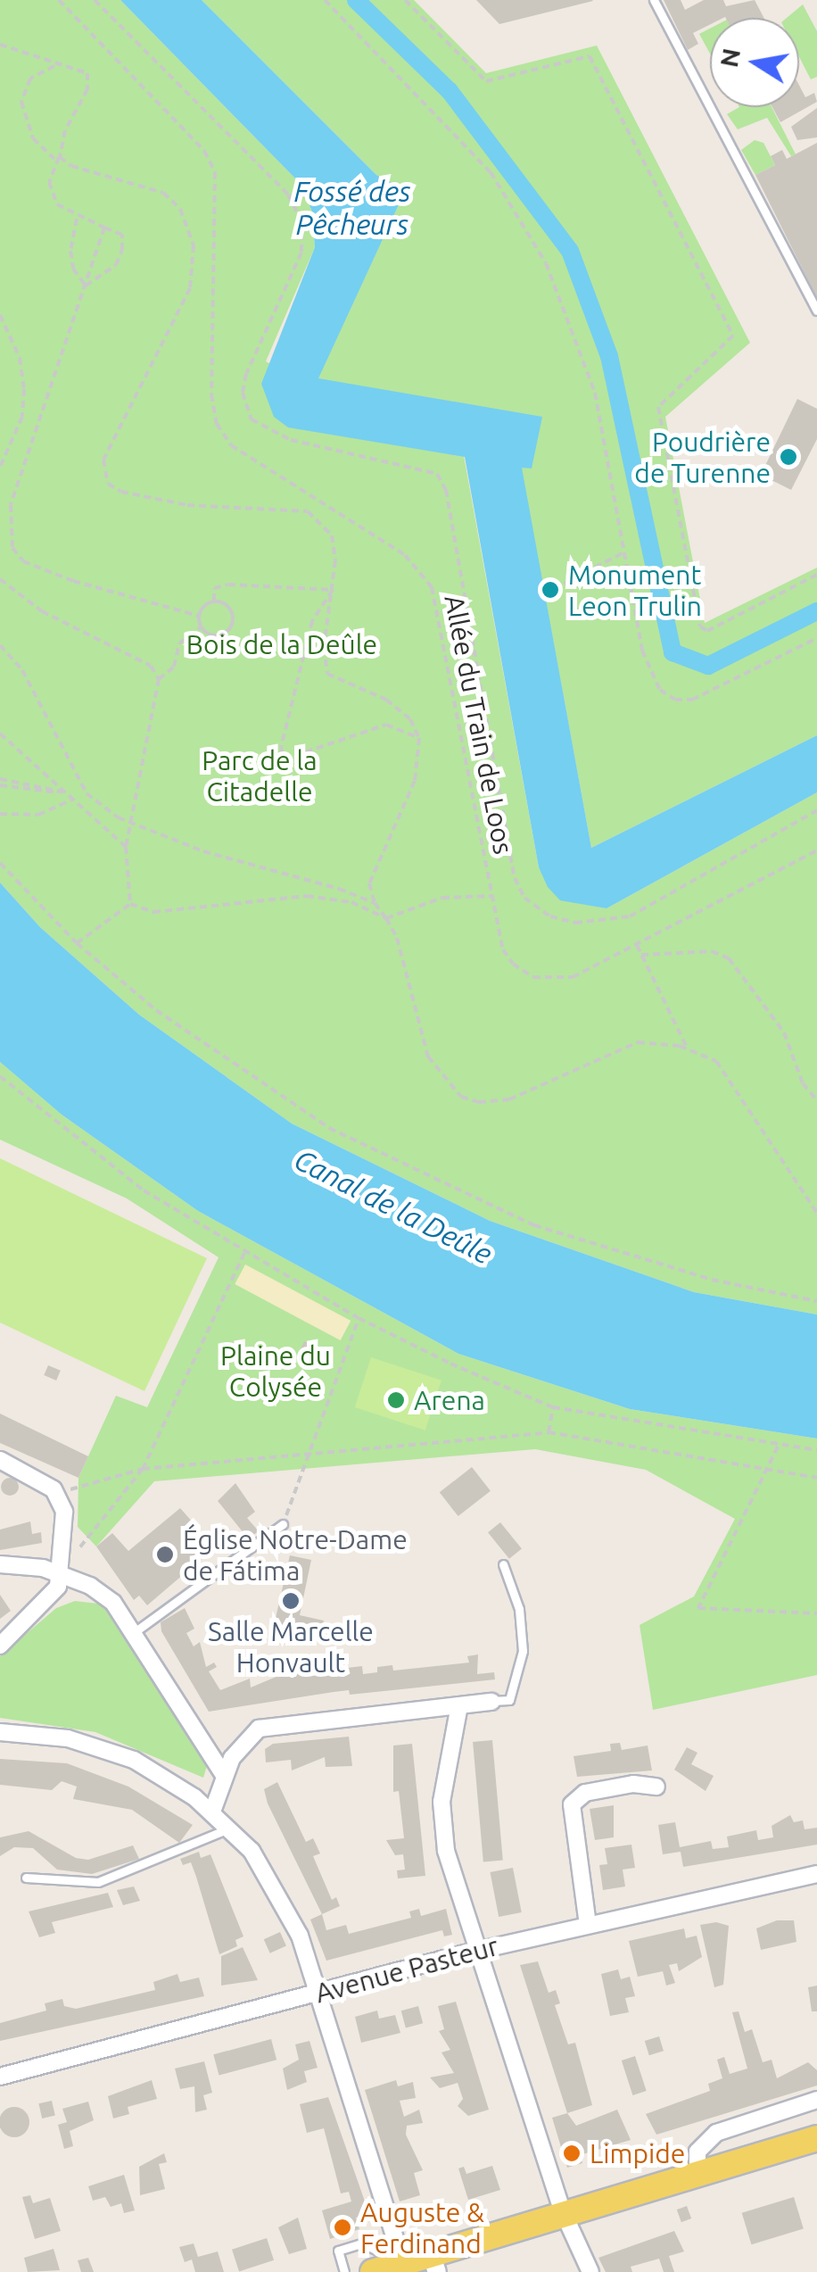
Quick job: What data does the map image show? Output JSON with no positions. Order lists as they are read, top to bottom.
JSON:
{
  "streets": {
    "street": ["Avenue Pasteur"],
    "path": ["Allée du Train de Loos"]
  },
  "water": ["Fossé des Pêcheurs", "Canal de la Deûle"],
  "parks": ["Bois de la Deûle", "Parc de la Citadelle", "Plaine du Colysée"],
  "places": [
    "Poudrière de Turenne",
    "Monument Leon Trulin",
    "Arena",
    "Église Notre-Dame de Fátima",
    "Salle Marcelle Honvault",
    "Limpide",
    "Auguste & Ferdinand"
  ],
  "north": "left"
}
